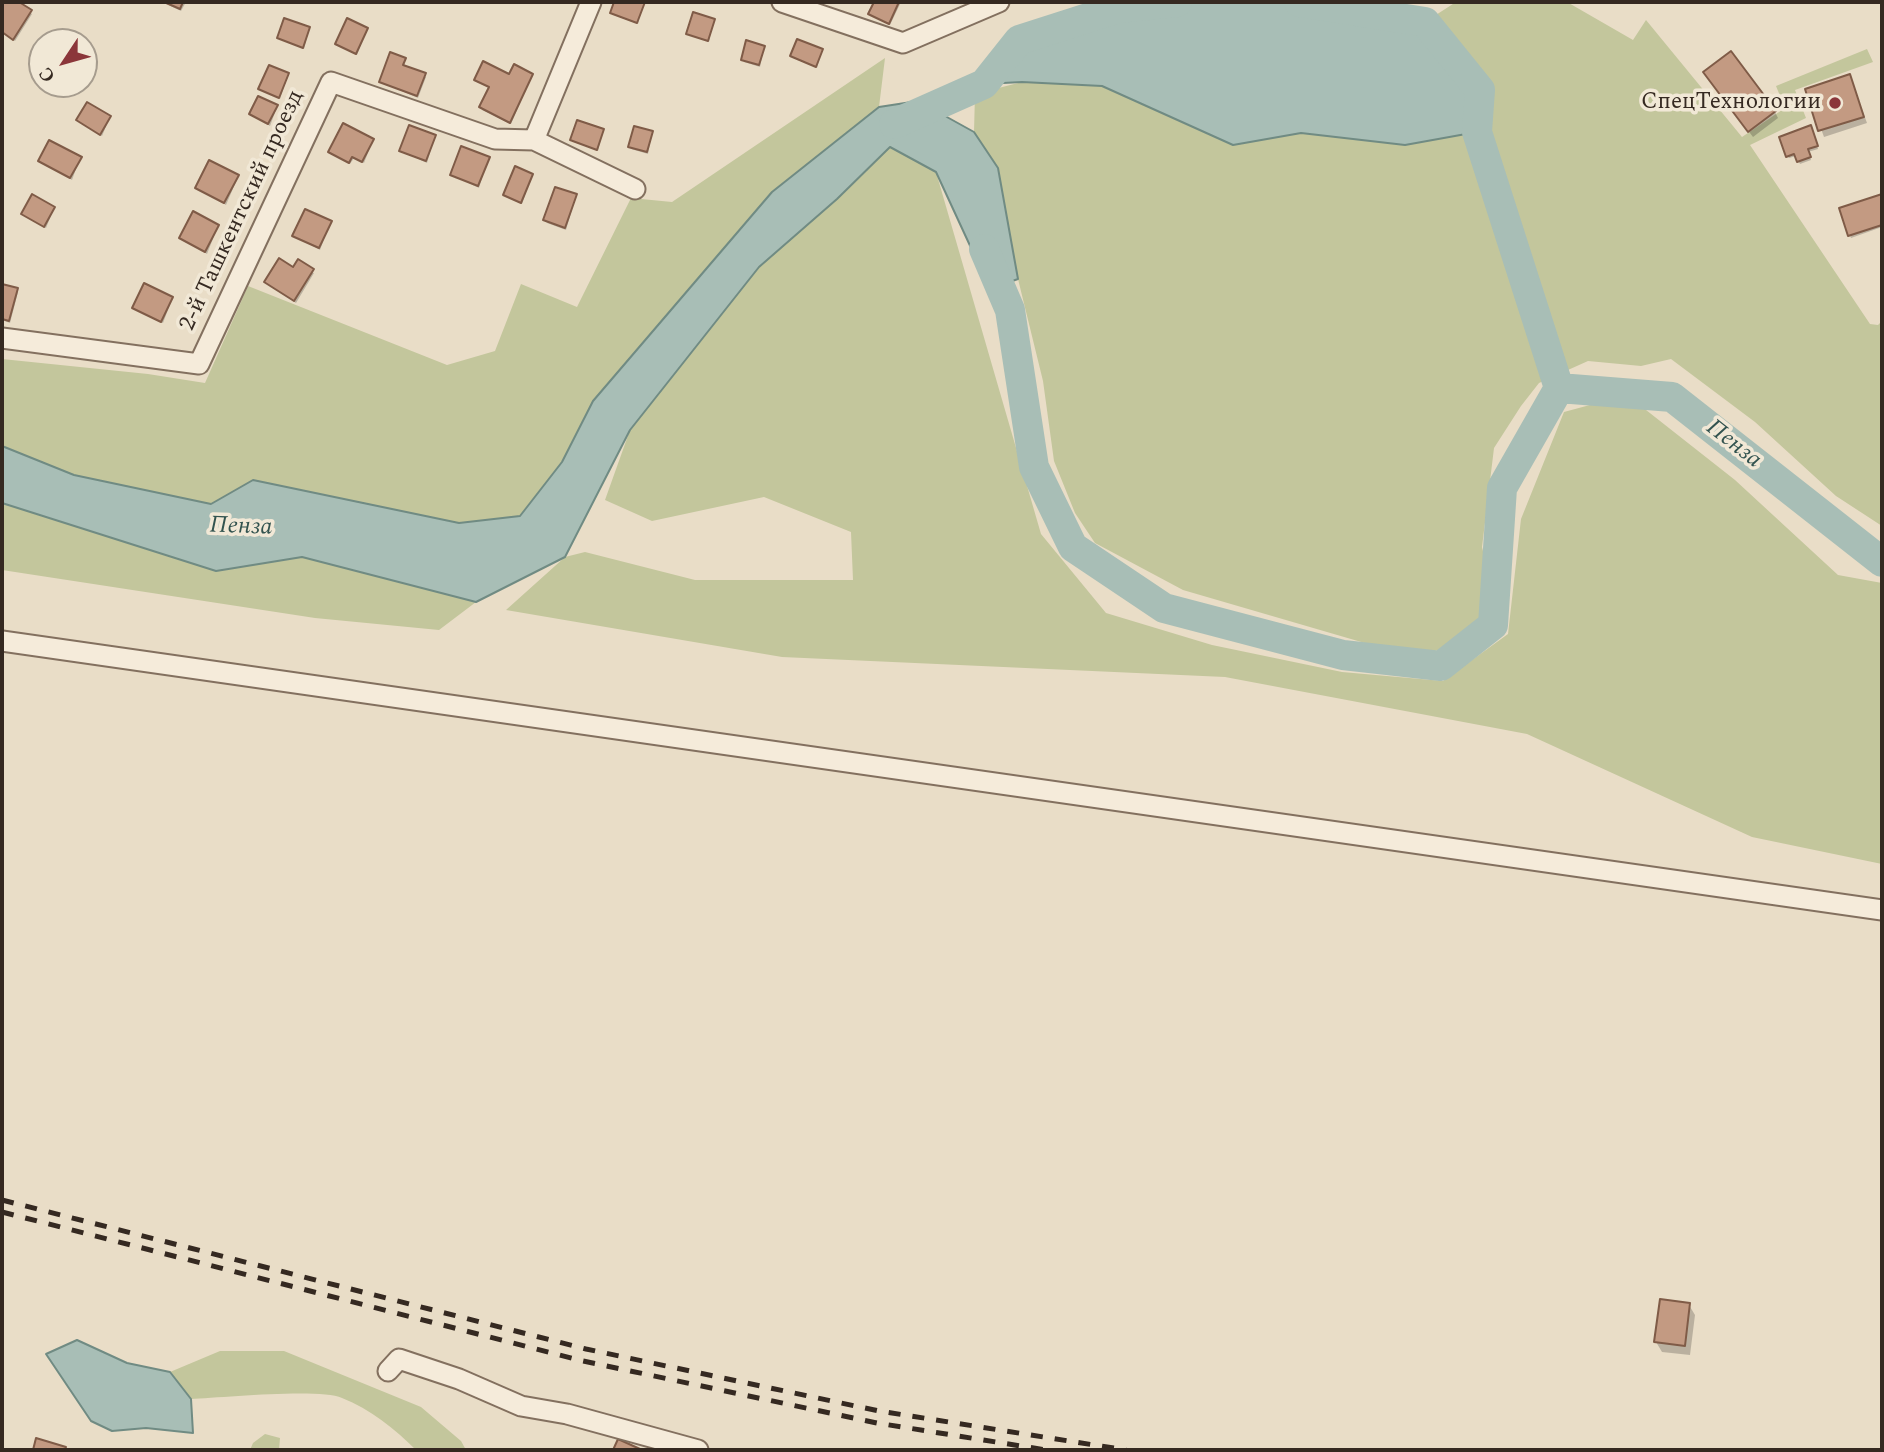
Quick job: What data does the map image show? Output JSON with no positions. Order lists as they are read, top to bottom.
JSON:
{
  "streets": {
    "street": ["2-й Ташкентский проезд"]
  },
  "water": ["Пенза"],
  "places": ["СпецТехнологии"],
  "north": "bottom left"
}
